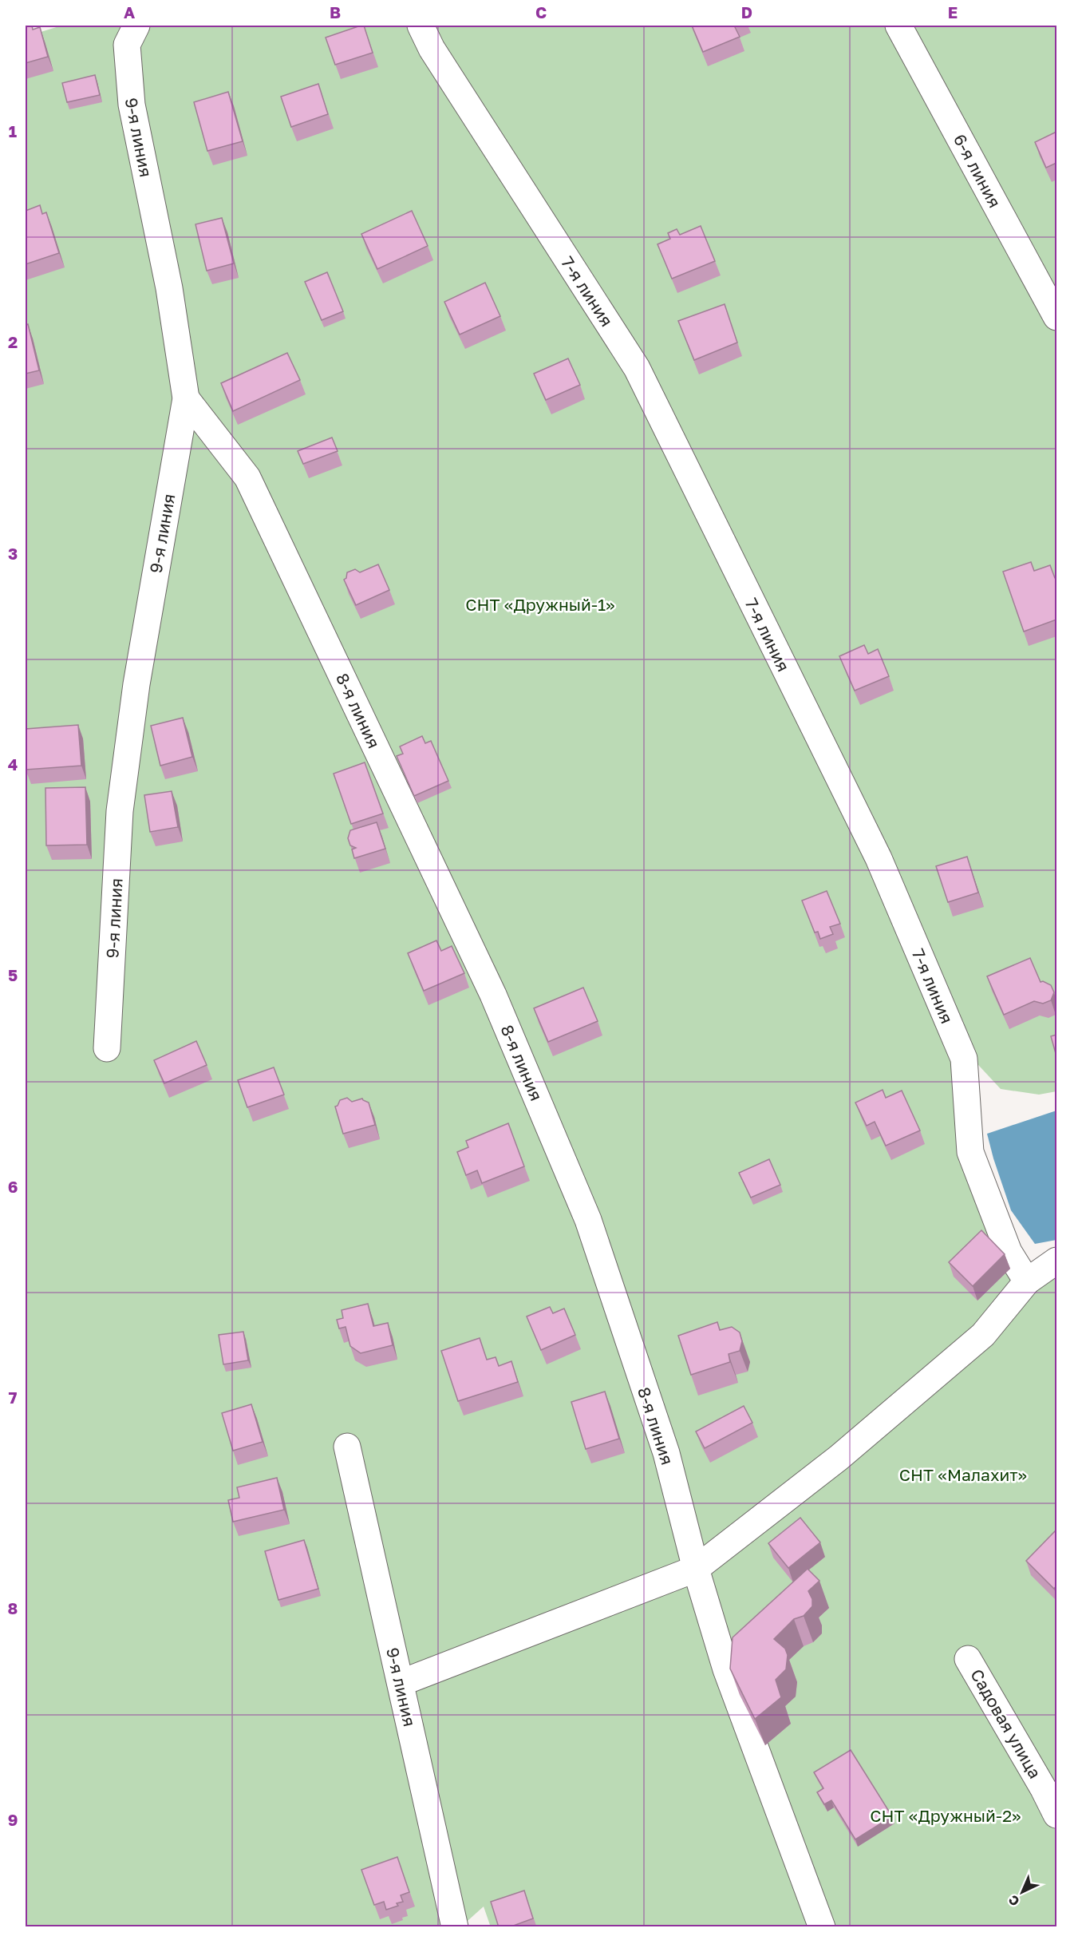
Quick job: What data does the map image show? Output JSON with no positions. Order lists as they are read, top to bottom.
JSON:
{
  "streets": {
    "street": [
      "9-я линия",
      "6-я линия",
      "7-я линия",
      "8-я линия",
      "Садовая улица"
    ]
  },
  "crossings": [
    ["9-я линия", "8-я линия"]
  ],
  "parks": ["СНТ «Дружный-1»", "СНТ «Малахит»", "СНТ «Дружный-2»"],
  "north": "bottom left",
  "grid": {
    "columns": [
      "A",
      "B",
      "C",
      "D",
      "E"
    ],
    "rows": [
      "1",
      "2",
      "3",
      "4",
      "5",
      "6",
      "7",
      "8",
      "9"
    ]
  }
}
